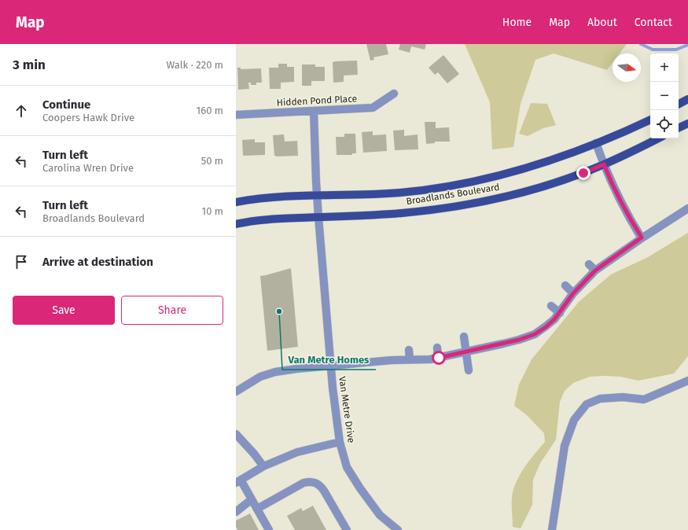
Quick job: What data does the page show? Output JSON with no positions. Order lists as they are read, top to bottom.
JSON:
{
  "streets": {
    "main road": ["Broadlands Boulevard"],
    "street": ["Hidden Pond Place", "Van Metre Drive"]
  },
  "crossings": [
    ["Hidden Pond Place", "Van Metre Drive"],
    ["Broadlands Boulevard", "Van Metre Drive"]
  ],
  "places": ["Van Metre Homes"],
  "north": "right",
  "page": {
    "header": "Map",
    "nav": [
      "Home",
      "Map",
      "About",
      "Contact"
    ],
    "heading": ["3 min", "Walk · 220 m"],
    "map_buttons": ["+", "−"],
    "list": [
      ["Continue", "Coopers Hawk Drive", "160 m"],
      ["Turn left", "Carolina Wren Drive", "50 m"],
      ["Turn left", "Broadlands Boulevard", "10 m"],
      "Arrive at destination"
    ],
    "buttons": ["Save", "Share"]
  }
}
